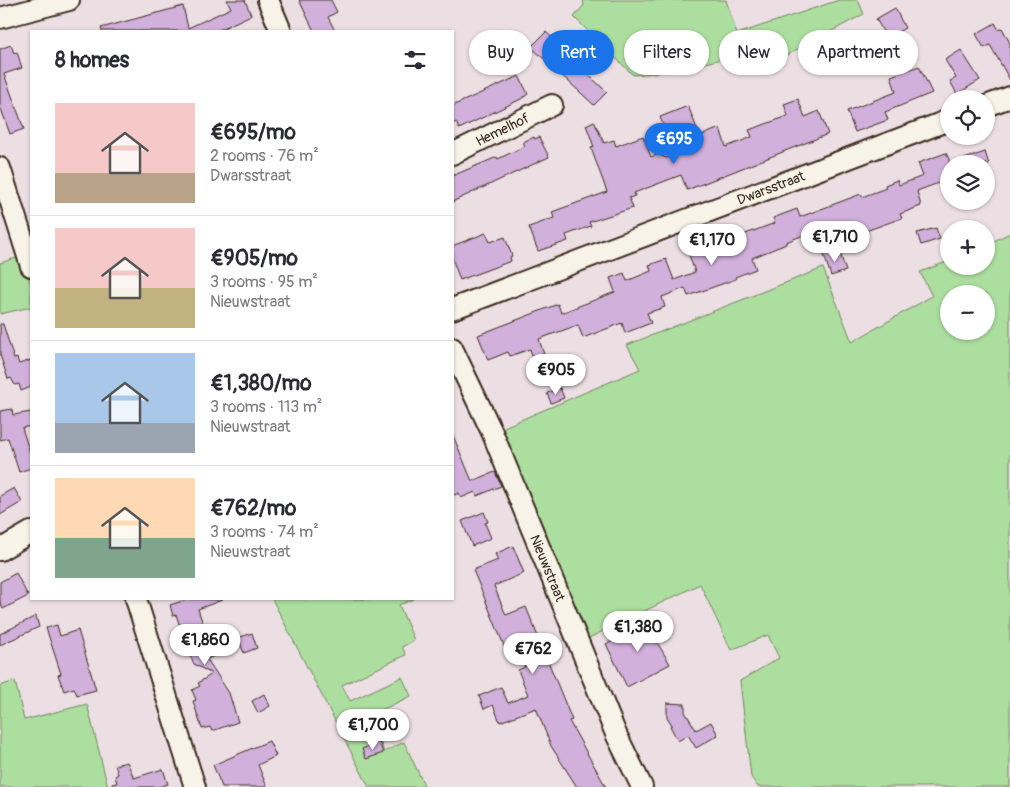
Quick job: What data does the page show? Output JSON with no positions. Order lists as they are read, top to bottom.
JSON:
{
  "streets": {
    "street": ["Hemelhof", "Dwarsstraat", "Nieuwstraat"]
  },
  "page": {
    "chip": [
      "Buy",
      "Rent",
      "Filters",
      "New",
      "Apartment"
    ],
    "heading": "8 homes",
    "map_buttons": ["+", "−"],
    "list": [
      {
        "name": "€695/mo",
        "note": "2 rooms · 76 m² · Dwarsstraat"
      },
      {
        "name": "€905/mo",
        "note": "3 rooms · 95 m² · Nieuwstraat"
      },
      {
        "name": "€1,380/mo",
        "note": "3 rooms · 113 m² · Nieuwstraat"
      },
      {
        "name": "€762/mo",
        "note": "3 rooms · 74 m² · Nieuwstraat"
      }
    ],
    "price": [
      "€695",
      "€1,710",
      "€1,170",
      "€905",
      "€1,380",
      "€1,860",
      "€762",
      "€1,700"
    ]
  }
}
